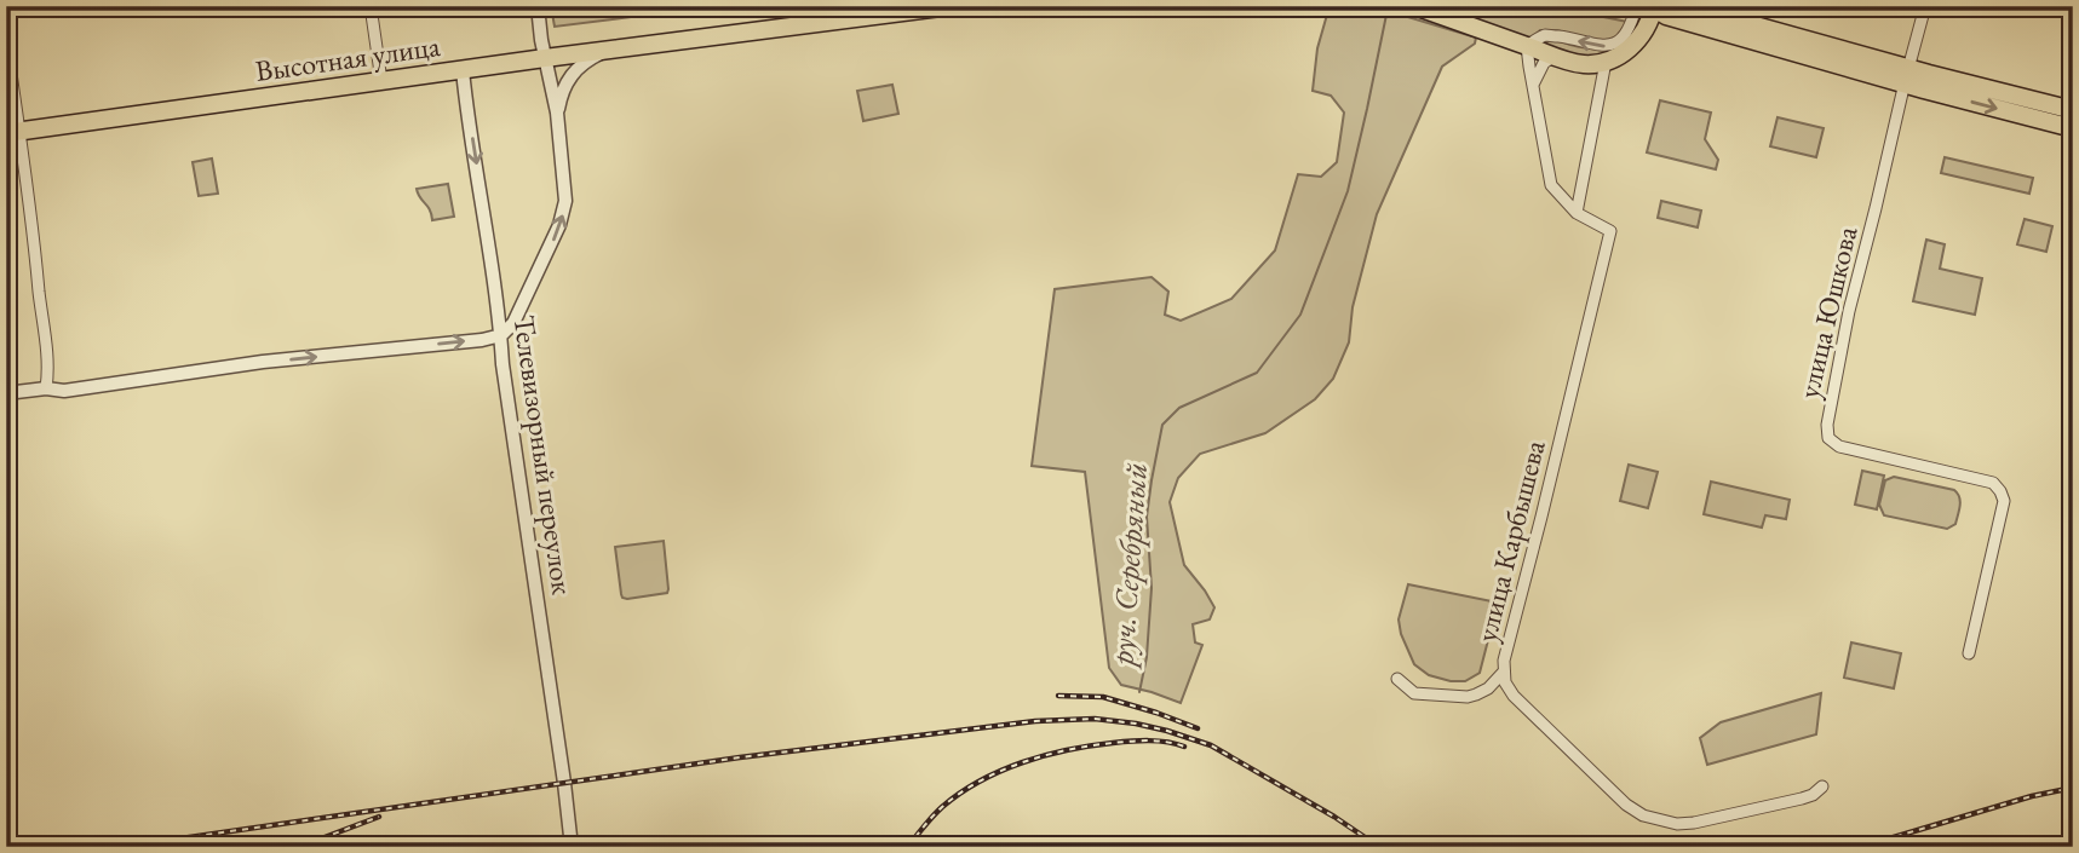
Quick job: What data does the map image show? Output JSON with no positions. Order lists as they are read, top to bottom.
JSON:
{
  "streets": {
    "main road": ["Высотная улица"],
    "street": ["улица Юшкова", "Телевизорный переулок", "улица Карбышева"]
  },
  "crossings": [
    ["Высотная улица", "Телевизорный переулок"]
  ],
  "water": ["руч. Серебряный"]
}
